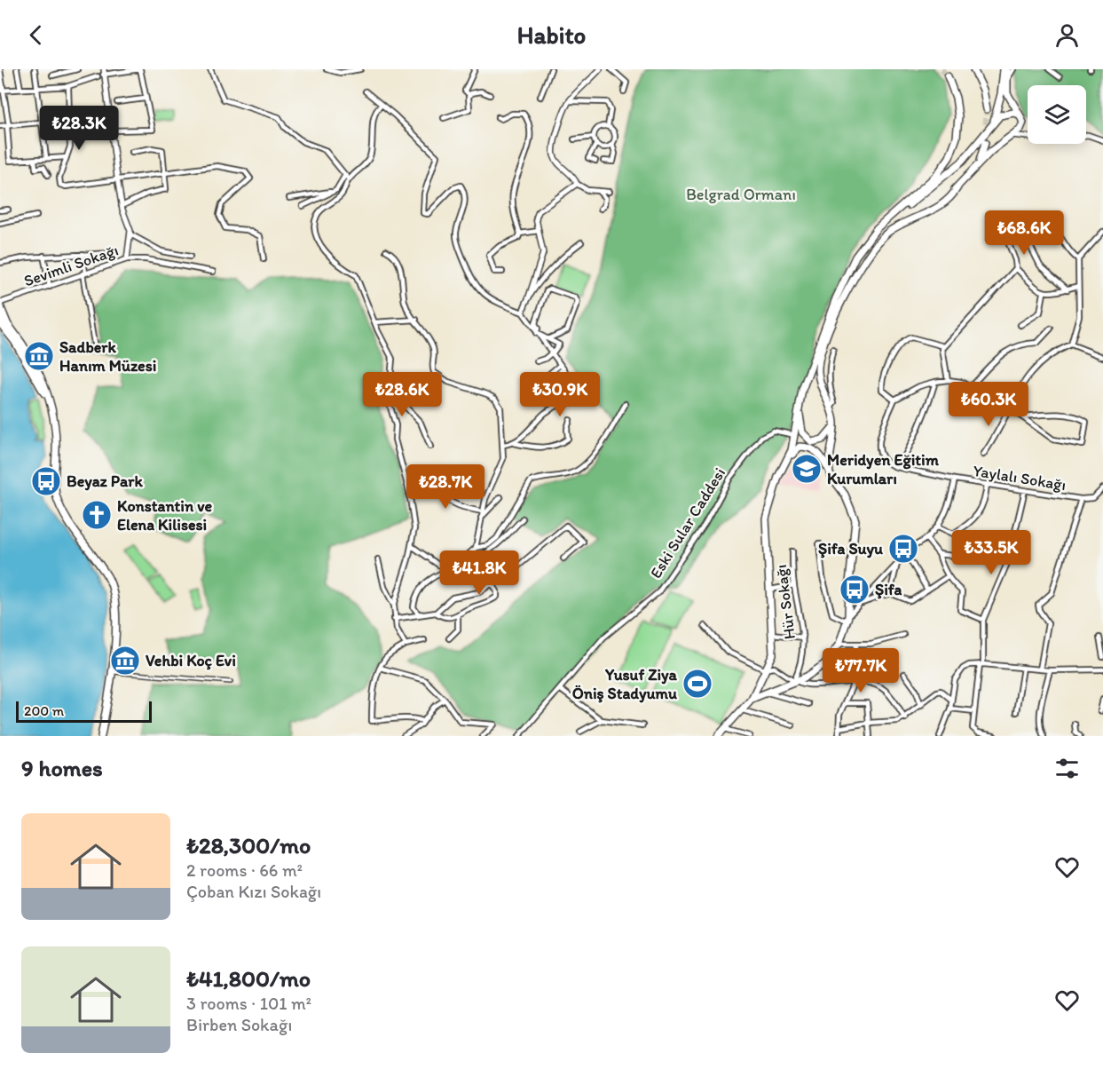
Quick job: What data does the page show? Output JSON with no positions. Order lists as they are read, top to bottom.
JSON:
{
  "streets": {
    "street": [
      "Sevimli Sokağı",
      "Yaylalı Sokağı",
      "Eski Sular Caddesi",
      "Hür Sokağı"
    ]
  },
  "parks": ["Belgrad Ormanı"],
  "places": {
    "museum": ["Sadberk Hanım Müzesi", "Vehbi Koç Evi"],
    "school or university": ["Meridyen Eğitim Kurumları"],
    "bus stop": ["Beyaz Park", "Şifa Suyu", "Şifa"],
    "church": ["Konstantin ve Elena Kilisesi"],
    "sports": ["Yusuf Ziya Öniş Stadyumu"]
  },
  "scale_bar": "200 m",
  "page": {
    "header": "Habito",
    "price": [
      "₺28.3K",
      "₺68.6K",
      "₺28.6K",
      "₺30.9K",
      "₺60.3K",
      "₺28.7K",
      "₺33.5K",
      "₺41.8K",
      "₺77.7K"
    ],
    "scale": "200 m",
    "heading": "9 homes",
    "list": [
      {
        "name": "₺28,300/mo",
        "note": "2 rooms · 66 m² · Çoban Kızı Sokağı"
      },
      {
        "name": "₺41,800/mo",
        "note": "3 rooms · 101 m² · Birben Sokağı"
      }
    ]
  }
}
